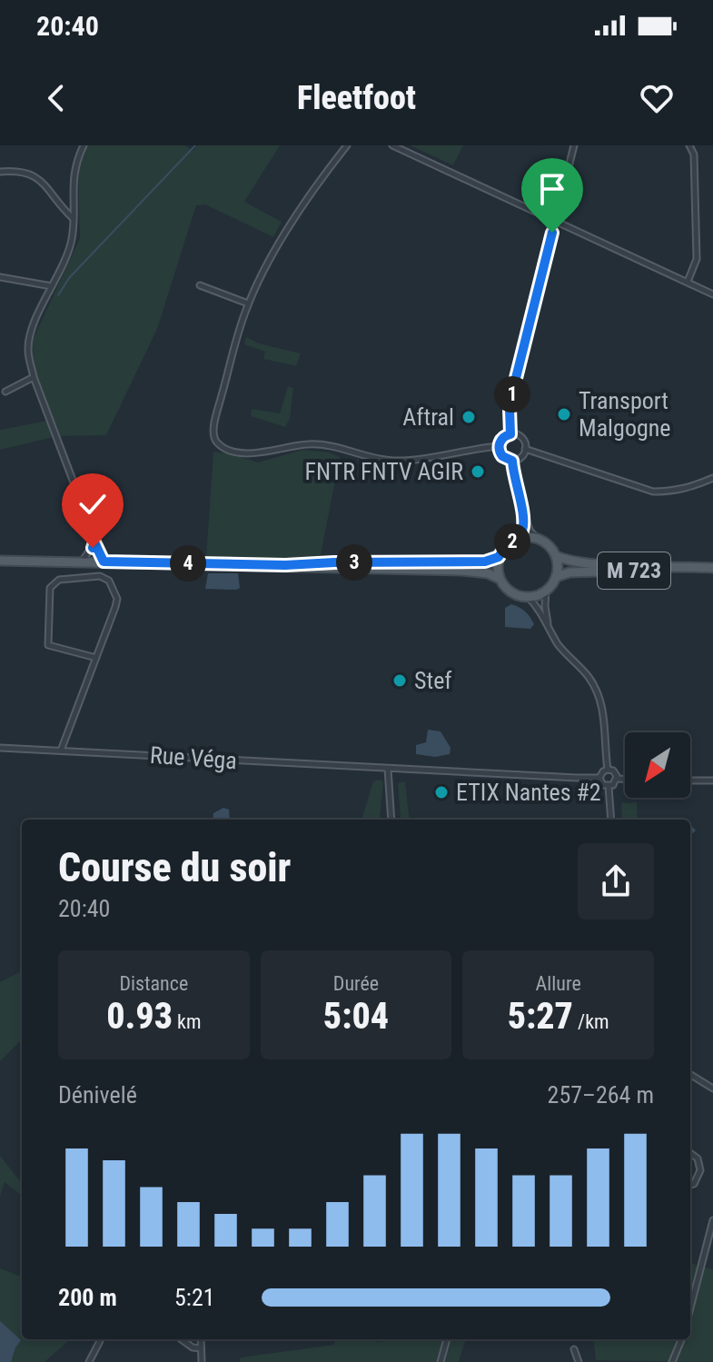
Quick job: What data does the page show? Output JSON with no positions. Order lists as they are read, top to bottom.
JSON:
{
  "streets": {
    "main road": ["M 723"],
    "street": ["Rue Véga"]
  },
  "places": [
    "Transport Malgogne",
    "Aftral",
    "FNTR FNTV AGIR",
    "Stef",
    "ETIX Nantes #2"
  ],
  "north": "bottom left",
  "page": {
    "status": "20:40",
    "header": "Fleetfoot",
    "pins": [
      "1",
      "2",
      "3",
      "4"
    ],
    "heading": ["Course du soir", "20:40"],
    "stats": [
      ["Distance", "0.93 km"],
      ["Durée", "5:04"],
      ["Allure", "5:27 /km"]
    ],
    "chart": ["Dénivelé", "257–264 m"],
    "list": [
      {
        "name": "200 m",
        "note": "5:21"
      }
    ]
  }
}
